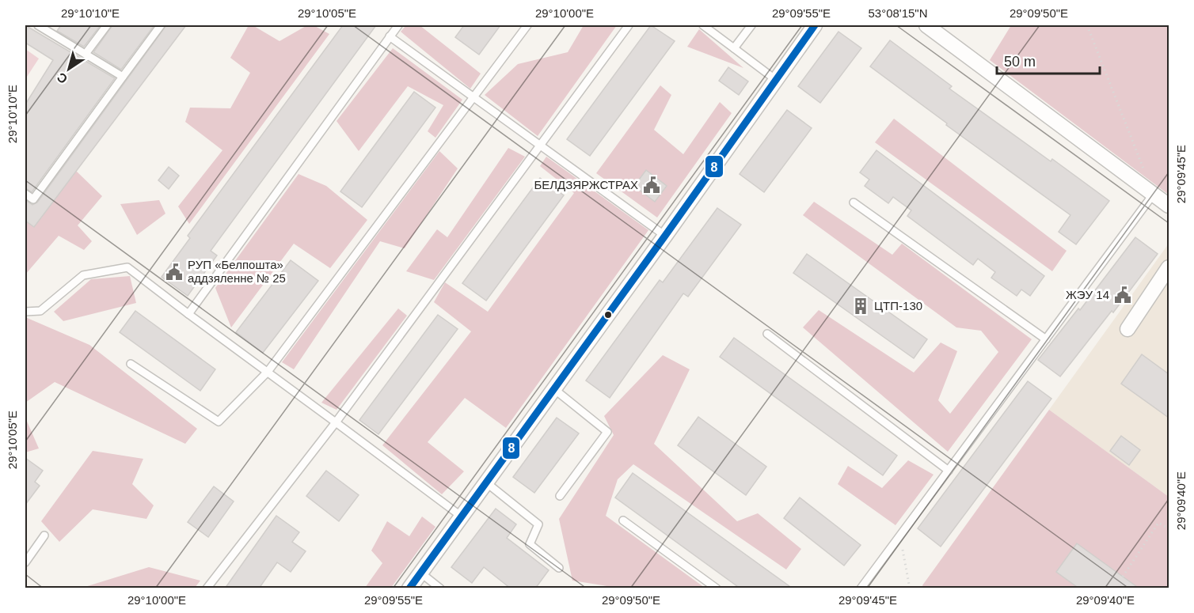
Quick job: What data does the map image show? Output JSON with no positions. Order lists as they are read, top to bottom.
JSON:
{
  "places": {
    "public building": ["БЕЛДЗЯРЖСТРАХ", "РУП «Белпошта» аддзяленне № 25", "ЖЭУ 14"],
    "building": ["ЦТП-130"]
  },
  "lines": ["transit line 8"],
  "scale_bar": "50 m",
  "north": "bottom left",
  "coordinates": [
    "29°10'10\"E",
    "29°10'05\"E",
    "29°10'00\"E",
    "29°09'55\"E",
    "53°08'15\"N",
    "29°09'50\"E",
    "29°09'45\"E",
    "29°09'40\"E"
  ]
}
